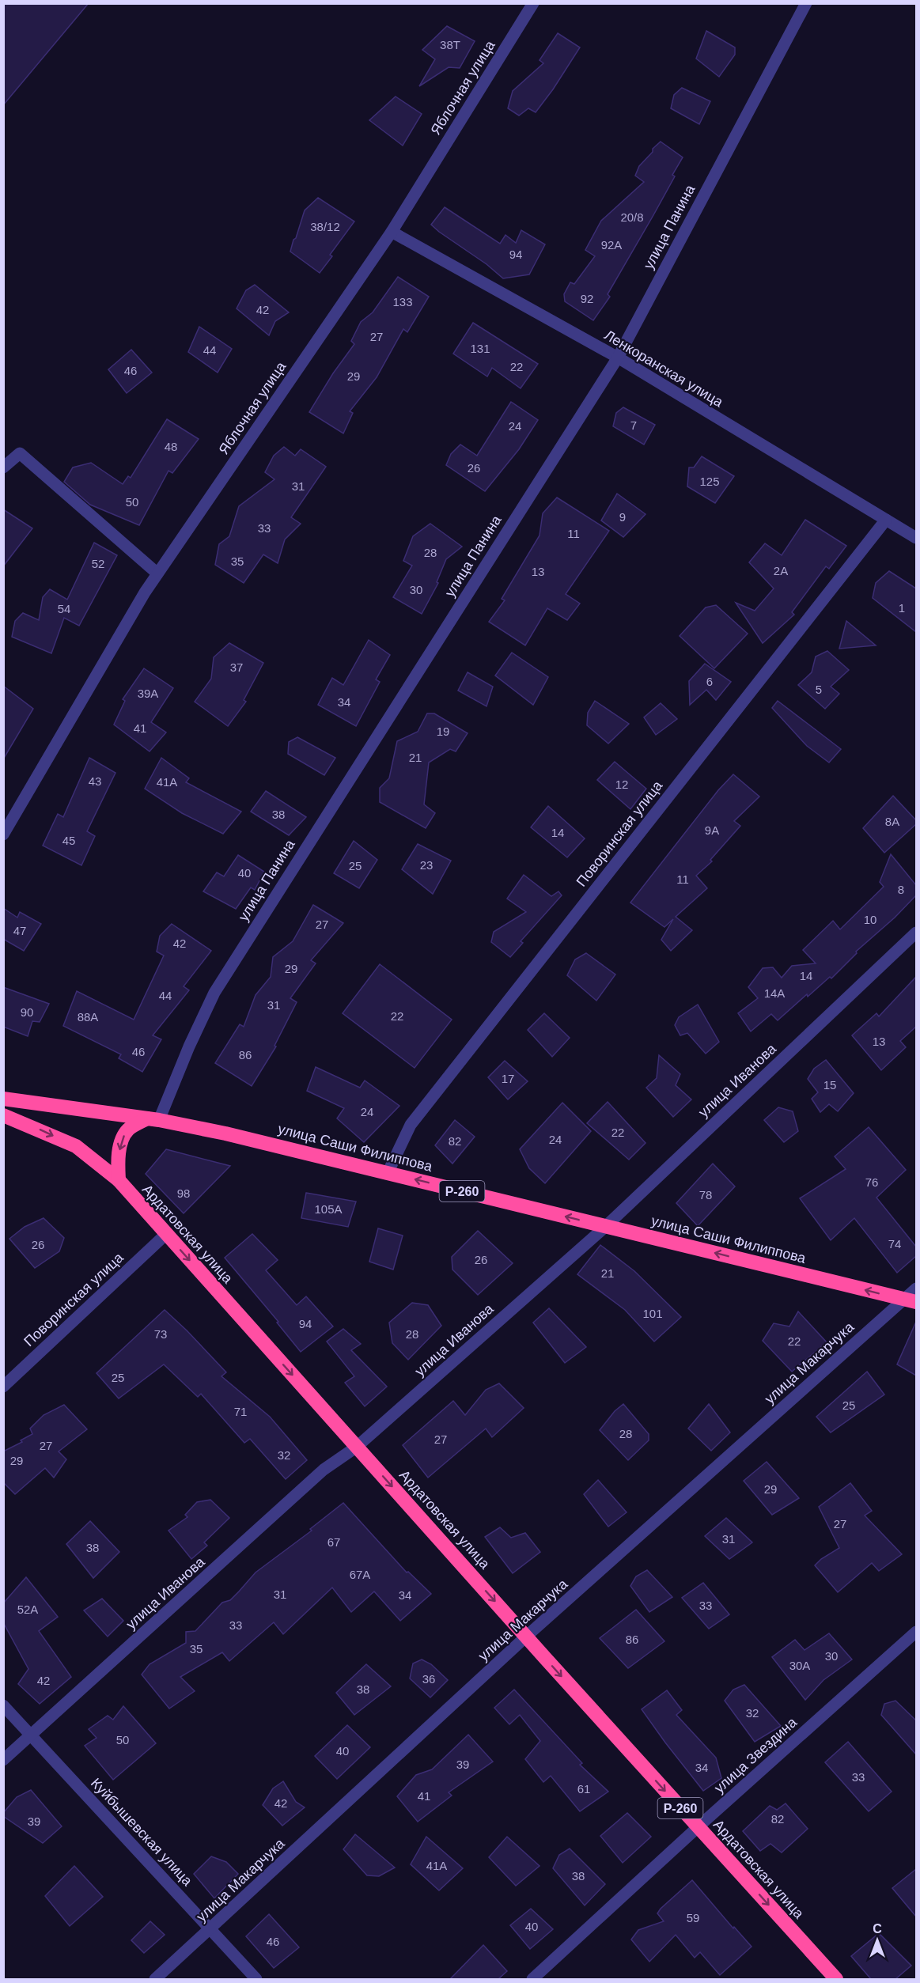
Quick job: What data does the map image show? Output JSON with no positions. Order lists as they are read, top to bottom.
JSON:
{
  "streets": {
    "highway": ["улица Саши Филиппова", "Р-260", "Ардатовская улица"],
    "street": [
      "Яблочная улица",
      "улица Панина",
      "Ленкоранская улица",
      "Поворинская улица",
      "улица Иванова",
      "улица Макарчука",
      "улица Звездина",
      "Куйбышевская улица"
    ]
  },
  "crossings": [
    ["Яблочная улица", "Ленкоранская улица"],
    ["улица Панина", "Ленкоранская улица"],
    ["улица Панина", "улица Саши Филиппова"],
    ["Ленкоранская улица", "Поворинская улица"],
    ["Поворинская улица", "улица Саши Филиппова"],
    ["Поворинская улица", "Ардатовская улица"],
    ["улица Иванова", "улица Саши Филиппова"],
    ["улица Иванова", "Ардатовская улица"],
    ["улица Иванова", "Куйбышевская улица"],
    ["улица Саши Филиппова", "улица Макарчука"],
    ["Ардатовская улица", "улица Макарчука"],
    ["Ардатовская улица", "улица Звездина"],
    ["улица Макарчука", "Куйбышевская улица"]
  ],
  "one_way": ["улица Саши Филиппова", "Ардатовская улица"],
  "house_numbers": [
    "38Т",
    "20/8",
    "38/12",
    "92А",
    "94",
    "92",
    "133",
    "42",
    "27",
    "131",
    "44",
    "22",
    "46",
    "29",
    "7",
    "24",
    "48",
    "26",
    "125",
    "31",
    "50",
    "9",
    "33",
    "11",
    "28",
    "35",
    "52",
    "2А",
    "13",
    "30",
    "1",
    "54",
    "37",
    "6",
    "5",
    "39А",
    "34",
    "41",
    "19",
    "21",
    "43",
    "41А",
    "12",
    "38",
    "8А",
    "9А",
    "14",
    "45",
    "23",
    "25",
    "40",
    "11",
    "8",
    "10",
    "27",
    "47",
    "42",
    "29",
    "14",
    "14А",
    "44",
    "31",
    "90",
    "22",
    "88А",
    "13",
    "46",
    "86",
    "17",
    "15",
    "24",
    "22",
    "24",
    "82",
    "76",
    "98",
    "78",
    "105А",
    "74",
    "26",
    "26",
    "21",
    "101",
    "94",
    "73",
    "28",
    "22",
    "25",
    "25",
    "71",
    "28",
    "27",
    "27",
    "32",
    "29",
    "29",
    "27",
    "31",
    "67",
    "38",
    "67А",
    "31",
    "34",
    "33",
    "52А",
    "33",
    "86",
    "35",
    "30",
    "30А",
    "36",
    "42",
    "38",
    "32",
    "50",
    "40",
    "39",
    "34",
    "33",
    "61",
    "41",
    "42",
    "82",
    "39",
    "41А",
    "38",
    "59",
    "40",
    "46"
  ],
  "north": "top"
}
